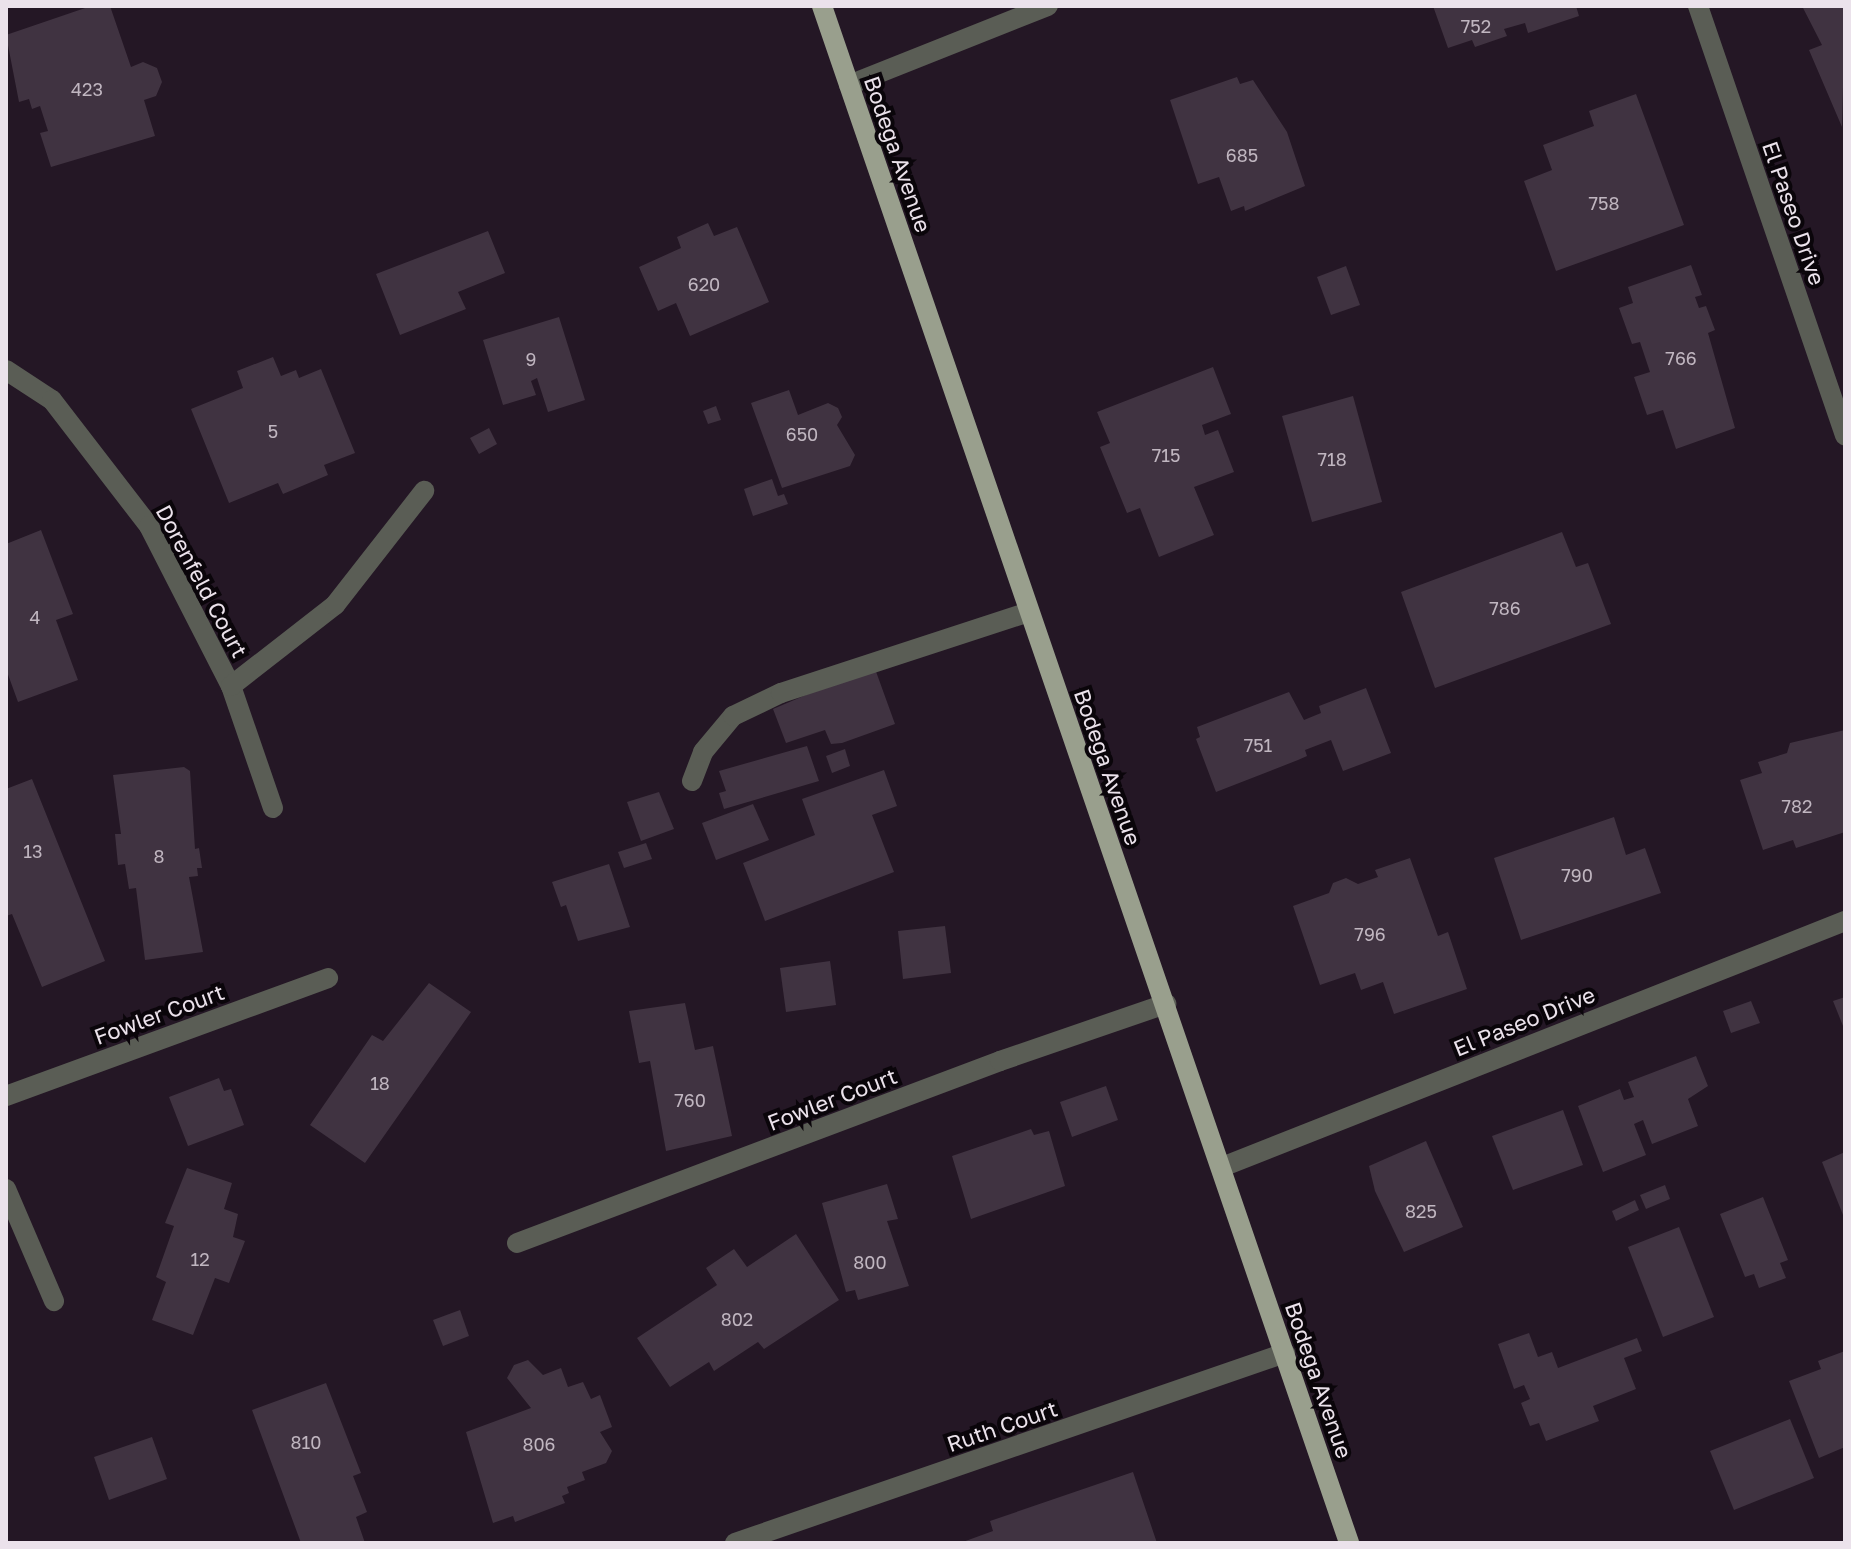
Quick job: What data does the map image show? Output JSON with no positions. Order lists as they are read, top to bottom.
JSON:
{
  "streets": {
    "main road": ["Bodega Avenue"],
    "street": [
      "El Paseo Drive",
      "Dorenfeld Court",
      "Fowler Court",
      "Ruth Court"
    ]
  },
  "crossings": [
    ["Bodega Avenue", "El Paseo Drive"],
    ["Bodega Avenue", "Fowler Court"],
    ["Bodega Avenue", "Ruth Court"]
  ],
  "house_numbers": [
    "752",
    "423",
    "685",
    "758",
    "620",
    "766",
    "9",
    "5",
    "650",
    "715",
    "718",
    "786",
    "4",
    "751",
    "782",
    "13",
    "8",
    "790",
    "796",
    "18",
    "760",
    "825",
    "12",
    "800",
    "802",
    "810",
    "806"
  ]
}
